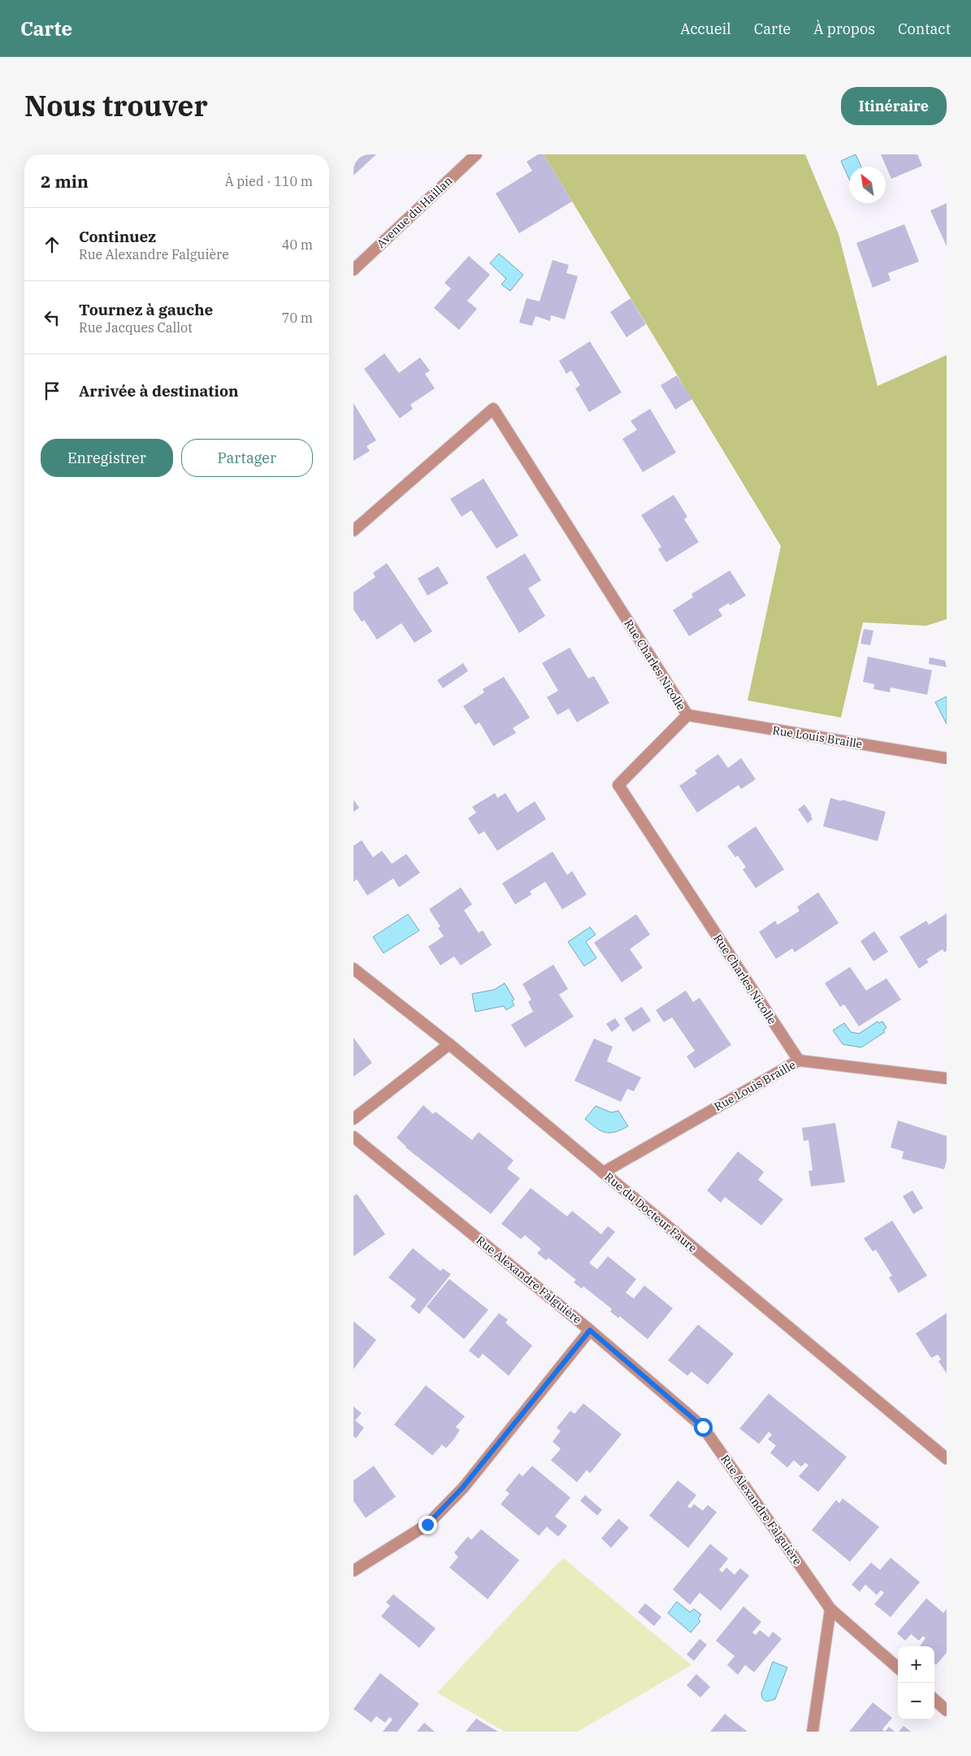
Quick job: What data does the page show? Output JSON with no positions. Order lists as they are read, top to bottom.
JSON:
{
  "streets": {
    "street": [
      "Avenue du Haillan",
      "Rue Charles Nicolle",
      "Rue Louis Braille",
      "Rue du Docteur Faure",
      "Rue Alexandre Falguière"
    ]
  },
  "crossings": [
    ["Rue Charles Nicolle", "Rue Louis Braille"],
    ["Rue Louis Braille", "Rue du Docteur Faure"]
  ],
  "north": "top left",
  "page": {
    "header": "Carte",
    "nav": [
      "Accueil",
      "Carte",
      "À propos",
      "Contact"
    ],
    "title": "Nous trouver",
    "buttons": [
      "Itinéraire",
      ["Enregistrer", "Partager"]
    ],
    "heading": ["2 min", "À pied · 110 m"],
    "list": [
      ["Continuez", "Rue Alexandre Falguière", "40 m"],
      ["Tournez à gauche", "Rue Jacques Callot", "70 m"],
      "Arrivée à destination"
    ],
    "map_buttons": ["+", "−"]
  }
}
